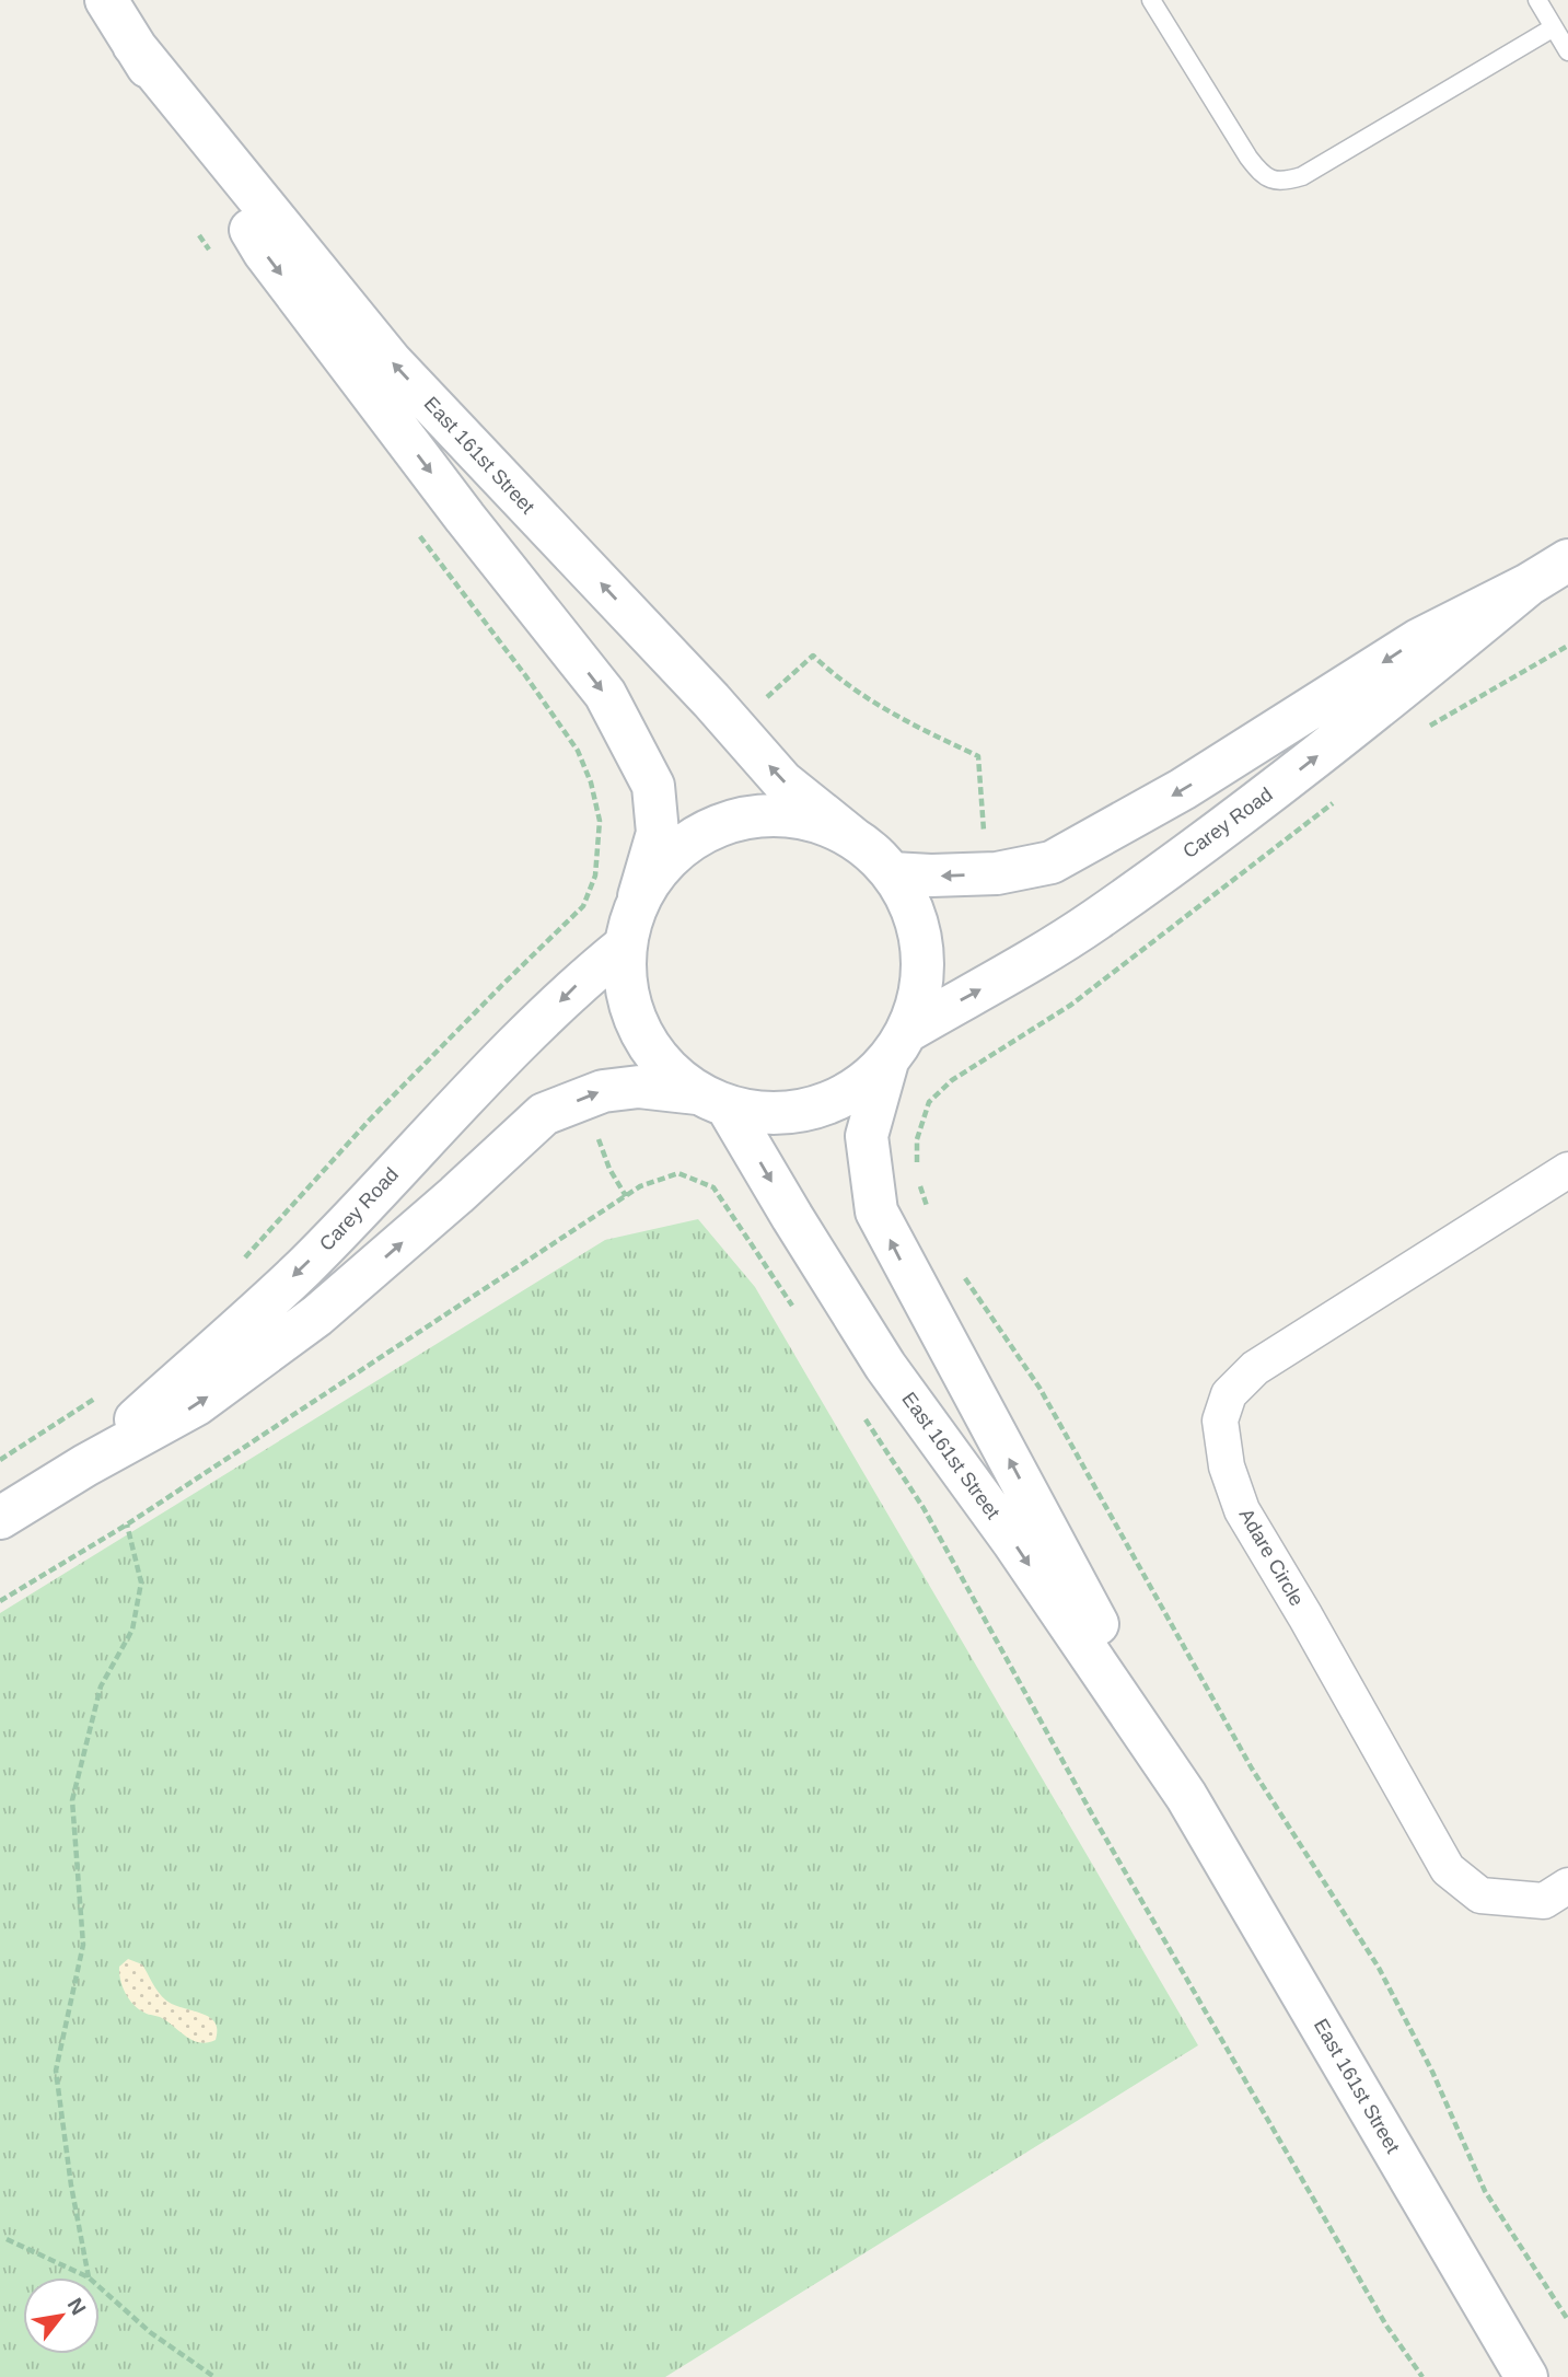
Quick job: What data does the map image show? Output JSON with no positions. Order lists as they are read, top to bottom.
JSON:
{
  "streets": {
    "street": ["East 161st Street", "Carey Road", "Adare Circle"]
  },
  "crossings": [
    ["East 161st Street", "Carey Road"]
  ],
  "north": "top right"
}
